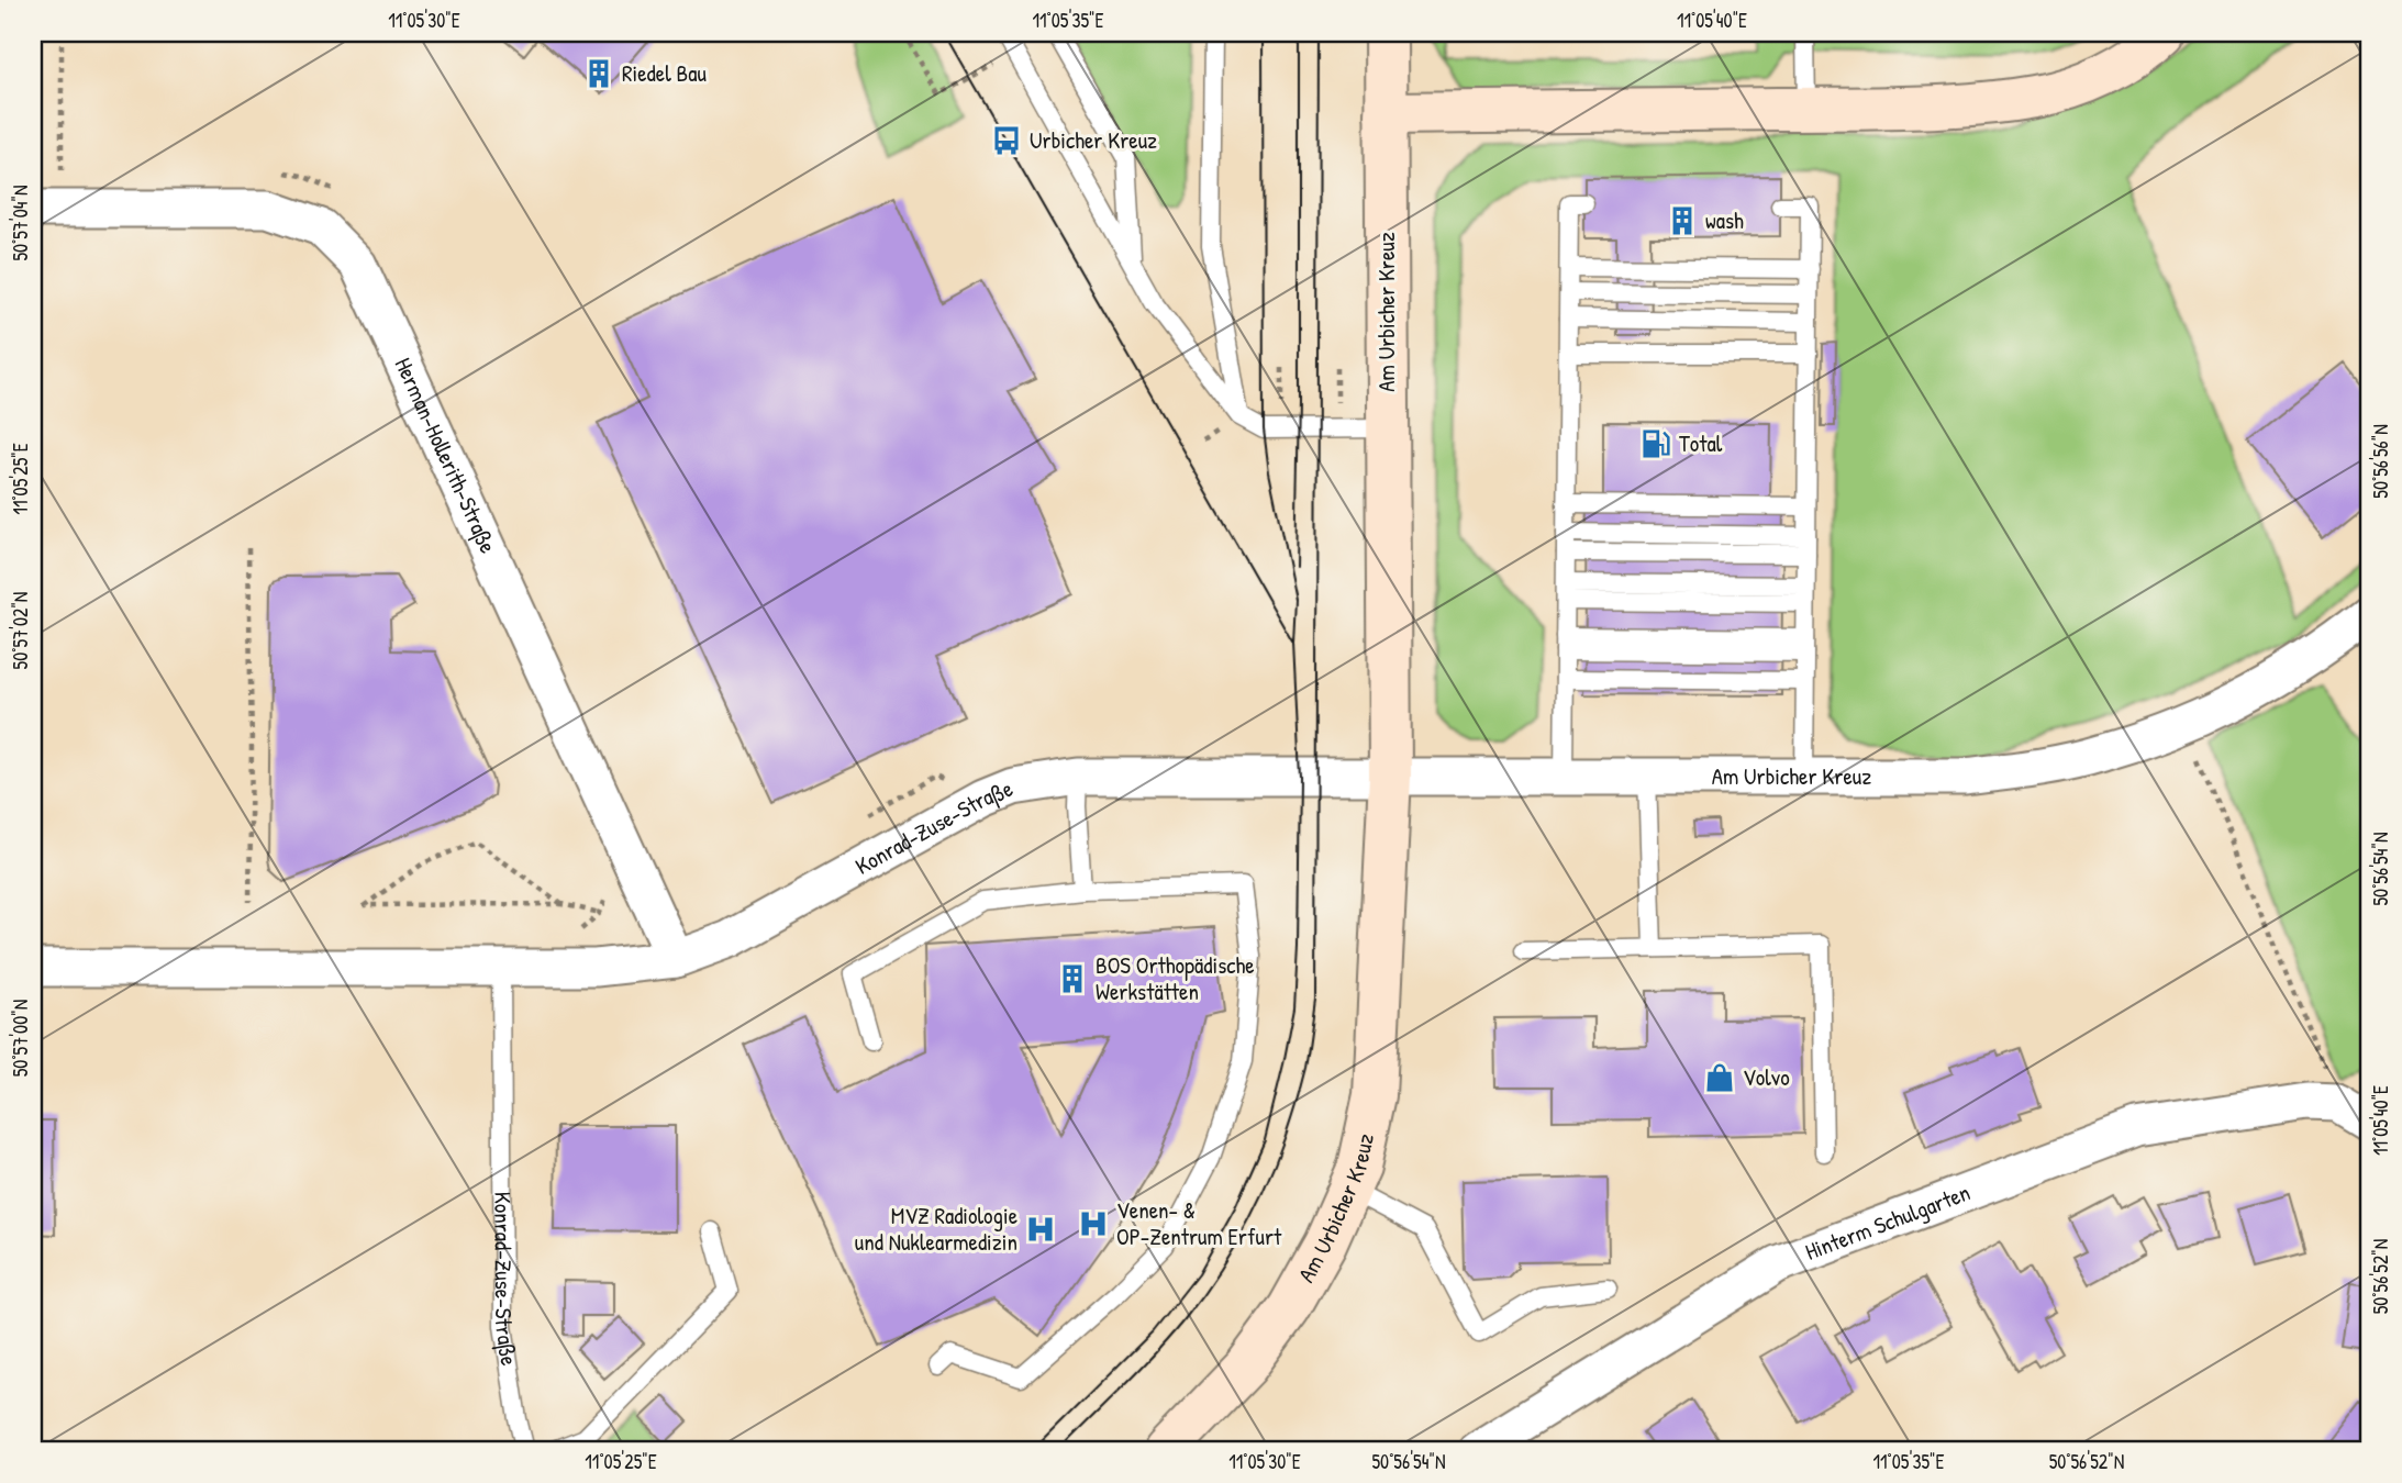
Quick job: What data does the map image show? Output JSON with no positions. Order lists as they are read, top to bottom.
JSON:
{
  "streets": {
    "main road": ["Am Urbicher Kreuz"],
    "street": ["Herman-Hollerith-Straße", "Konrad-Zuse-Straße", "Hinterm Schulgarten"]
  },
  "crossings": [
    ["Am Urbicher Kreuz", "Konrad-Zuse-Straße"],
    ["Herman-Hollerith-Straße", "Konrad-Zuse-Straße"]
  ],
  "places": {
    "building": ["Riedel Bau", "wash", "BOS Orthopädische Werkstätten"],
    "bus stop": ["Urbicher Kreuz"],
    "fuel station": ["Total"],
    "shop": ["Volvo"],
    "hospital": ["Venen- & OP-Zentrum Erfurt", "MVZ Radiologie und Nuklearmedizin"]
  },
  "coordinates": [
    "11°05'30\"E",
    "11°05'35\"E",
    "11°05'40\"E",
    "50°57'04\"N",
    "50°56'56\"N",
    "11°05'25\"E",
    "50°57'02\"N",
    "50°56'54\"N",
    "50°57'00\"N",
    "50°56'52\"N"
  ]
}
